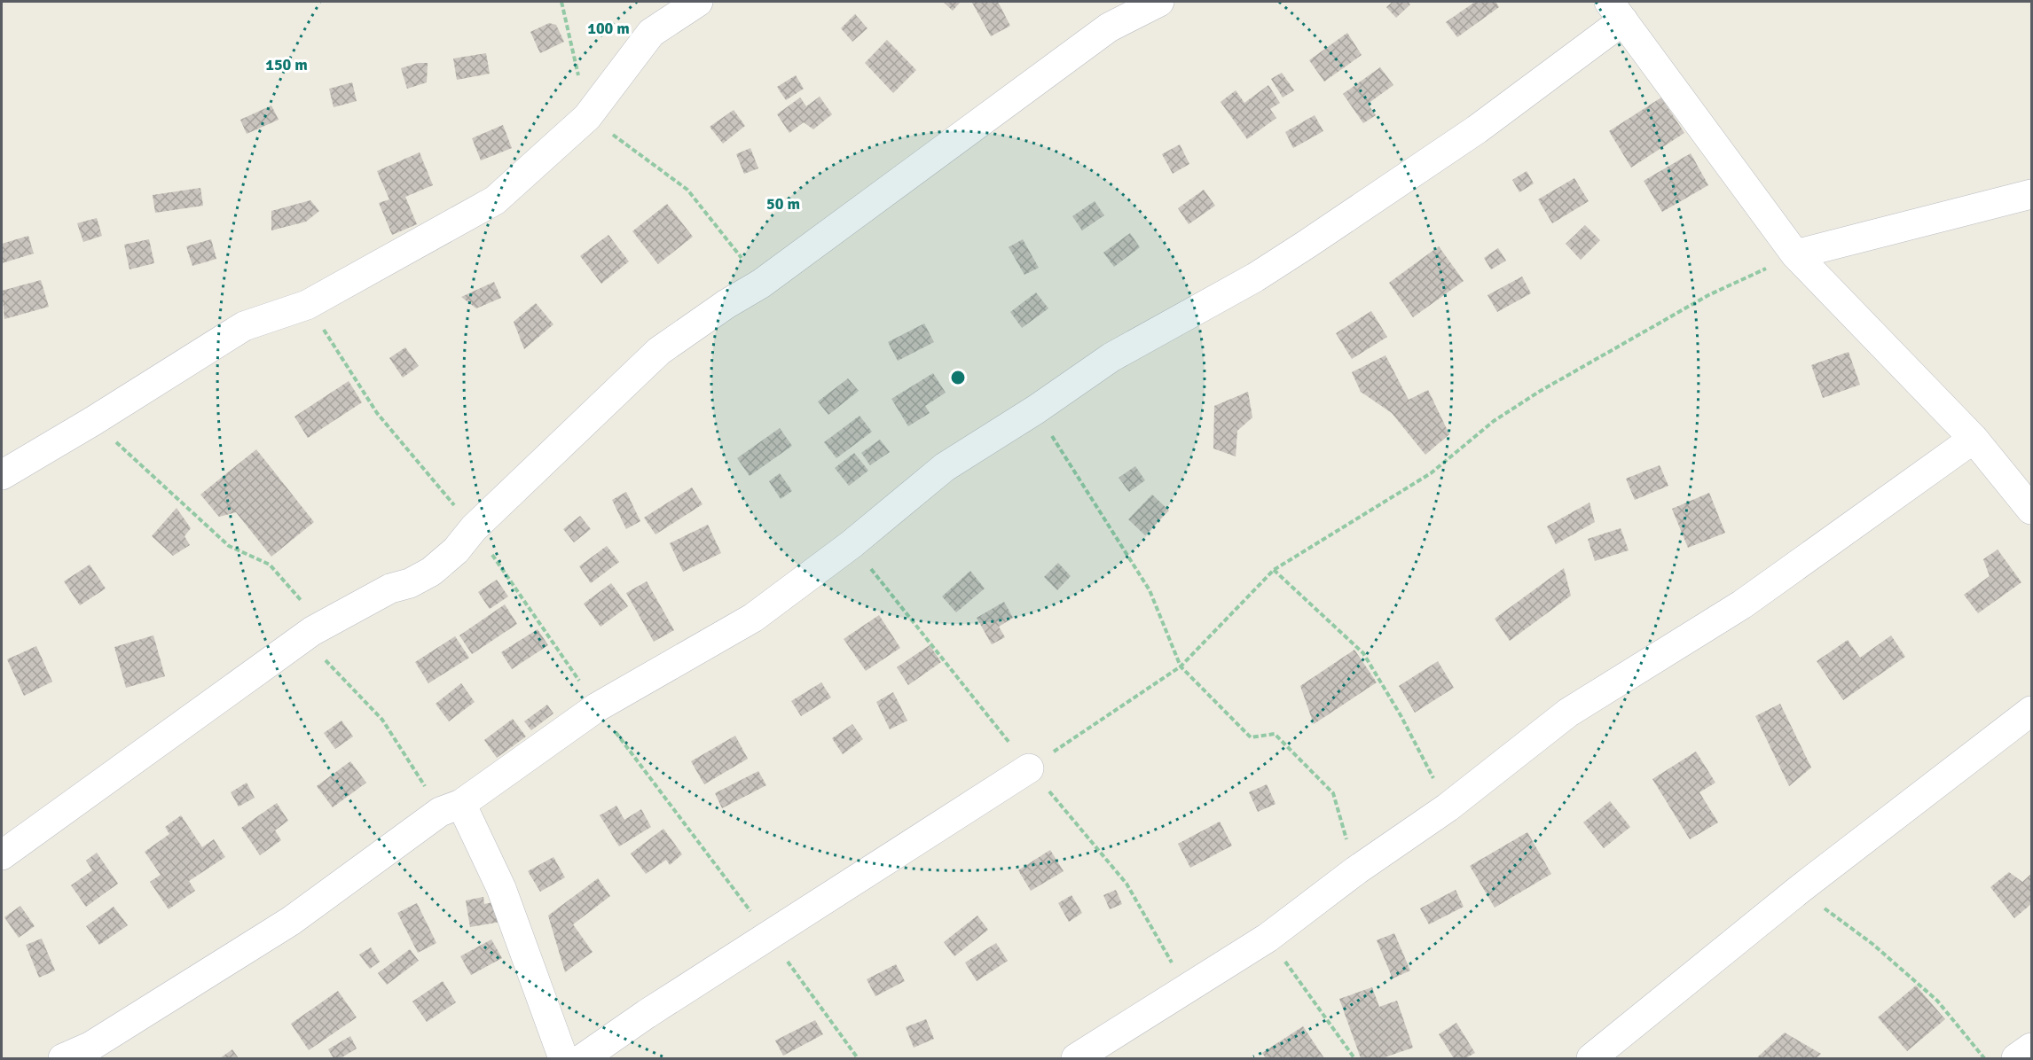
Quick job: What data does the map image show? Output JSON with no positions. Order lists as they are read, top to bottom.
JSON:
{
  "rings": ["100 m", "150 m", "50 m"]
}
